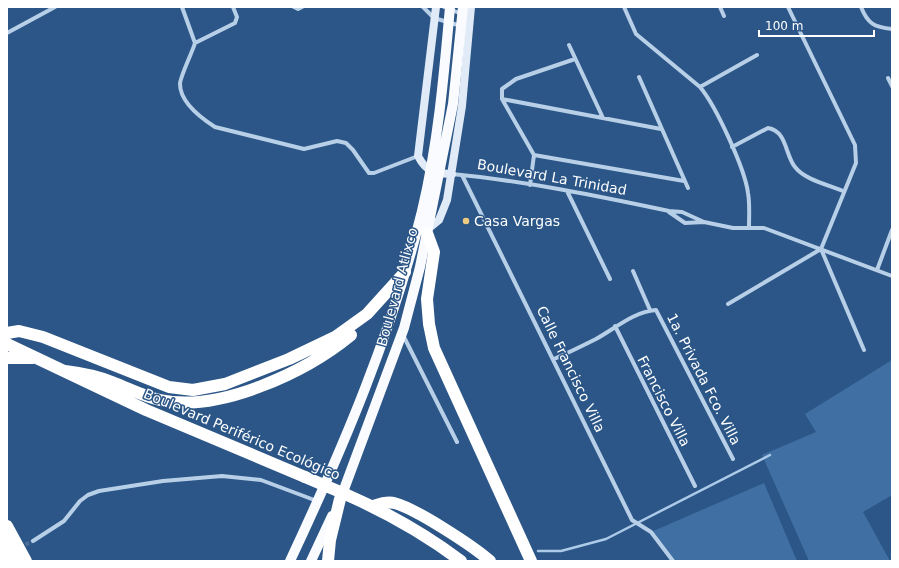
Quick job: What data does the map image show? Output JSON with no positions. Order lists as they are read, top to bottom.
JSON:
{
  "streets": {
    "highway": ["Boulevard Periférico Ecológico"],
    "main road": ["Boulevard Atlixco"],
    "street": [
      "Boulevard La Trinidad",
      "Calle Francisco Villa",
      "1a. Privada Fco. Villa",
      "Francisco Villa"
    ]
  },
  "crossings": [
    ["Boulevard La Trinidad", "Boulevard Atlixco"],
    ["Boulevard La Trinidad", "Calle Francisco Villa"]
  ],
  "places": ["Casa Vargas"],
  "scale_bar": "100 m"
}
